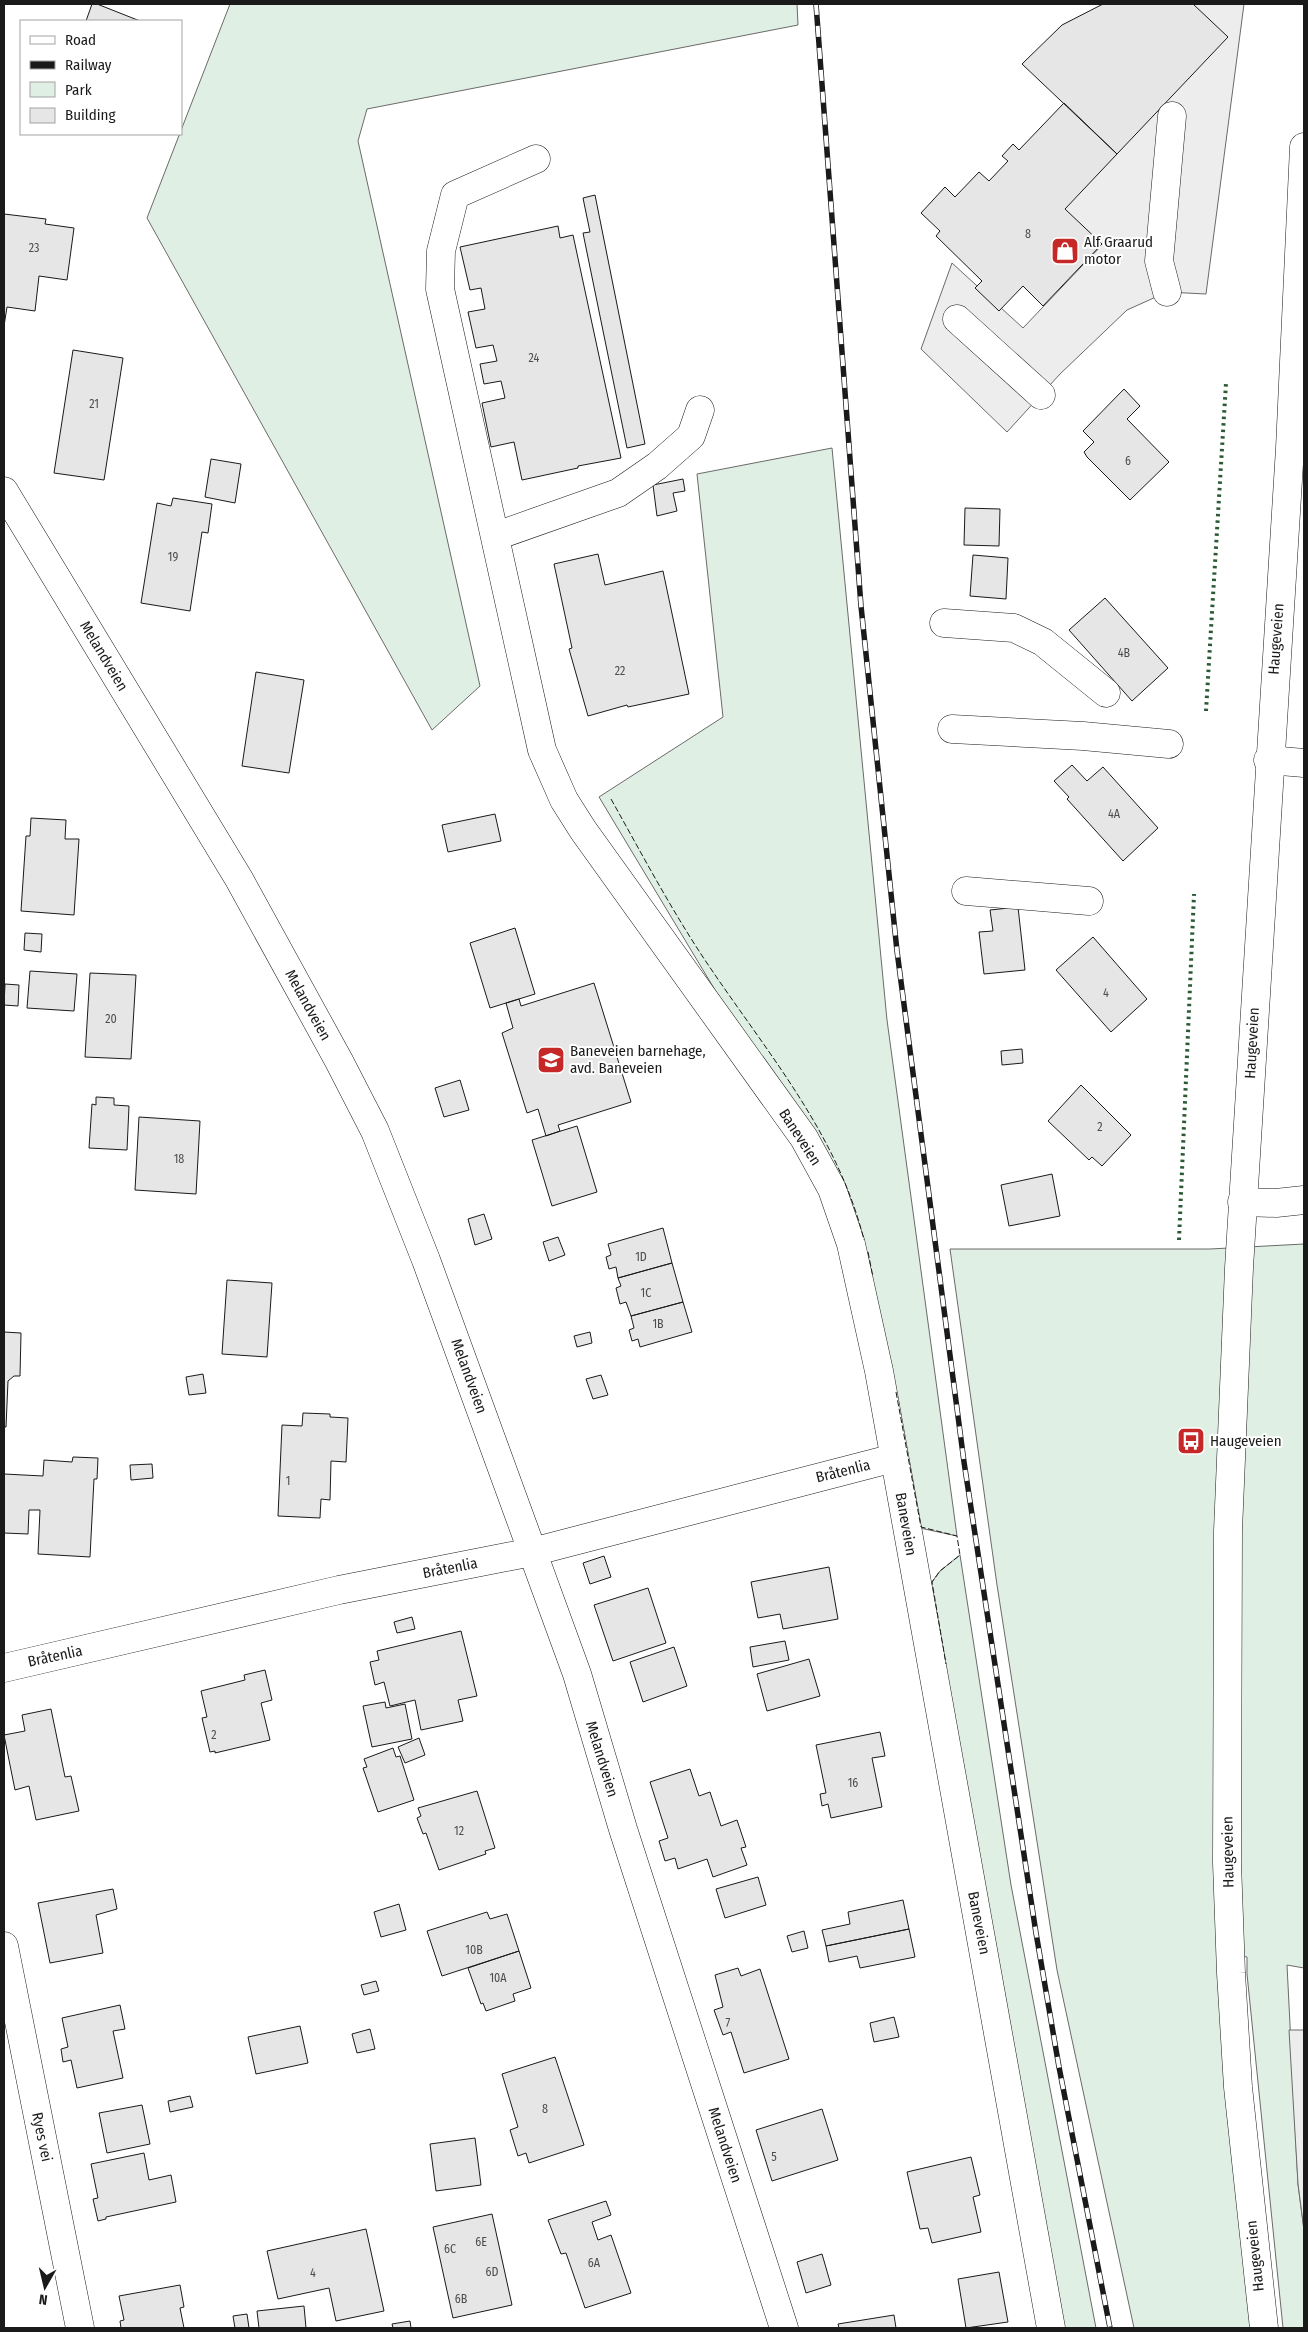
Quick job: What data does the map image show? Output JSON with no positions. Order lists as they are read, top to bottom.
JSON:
{
  "streets": {
    "street": [
      "Haugeveien",
      "Melandveien",
      "Baneveien",
      "Bråtenlia",
      "Ryes vei"
    ]
  },
  "crossings": [
    ["Melandveien", "Bråtenlia"],
    ["Baneveien", "Bråtenlia"]
  ],
  "places": {
    "shop": ["Alf Graarud motor"],
    "school or university": ["Baneveien barnehage, avd. Baneveien"],
    "bus stop": ["Haugeveien"]
  },
  "house_numbers": [
    "8",
    "23",
    "24",
    "21",
    "6",
    "19",
    "4B",
    "22",
    "4A",
    "4",
    "20",
    "2",
    "18",
    "1D",
    "1C",
    "1B",
    "1",
    "2",
    "16",
    "12",
    "10B",
    "10A",
    "7",
    "8",
    "5",
    "6E",
    "6C",
    "6A",
    "6D",
    "4",
    "6B"
  ],
  "legend": [
    "Road",
    "Railway",
    "Park",
    "Building"
  ],
  "north": "bottom"
}
